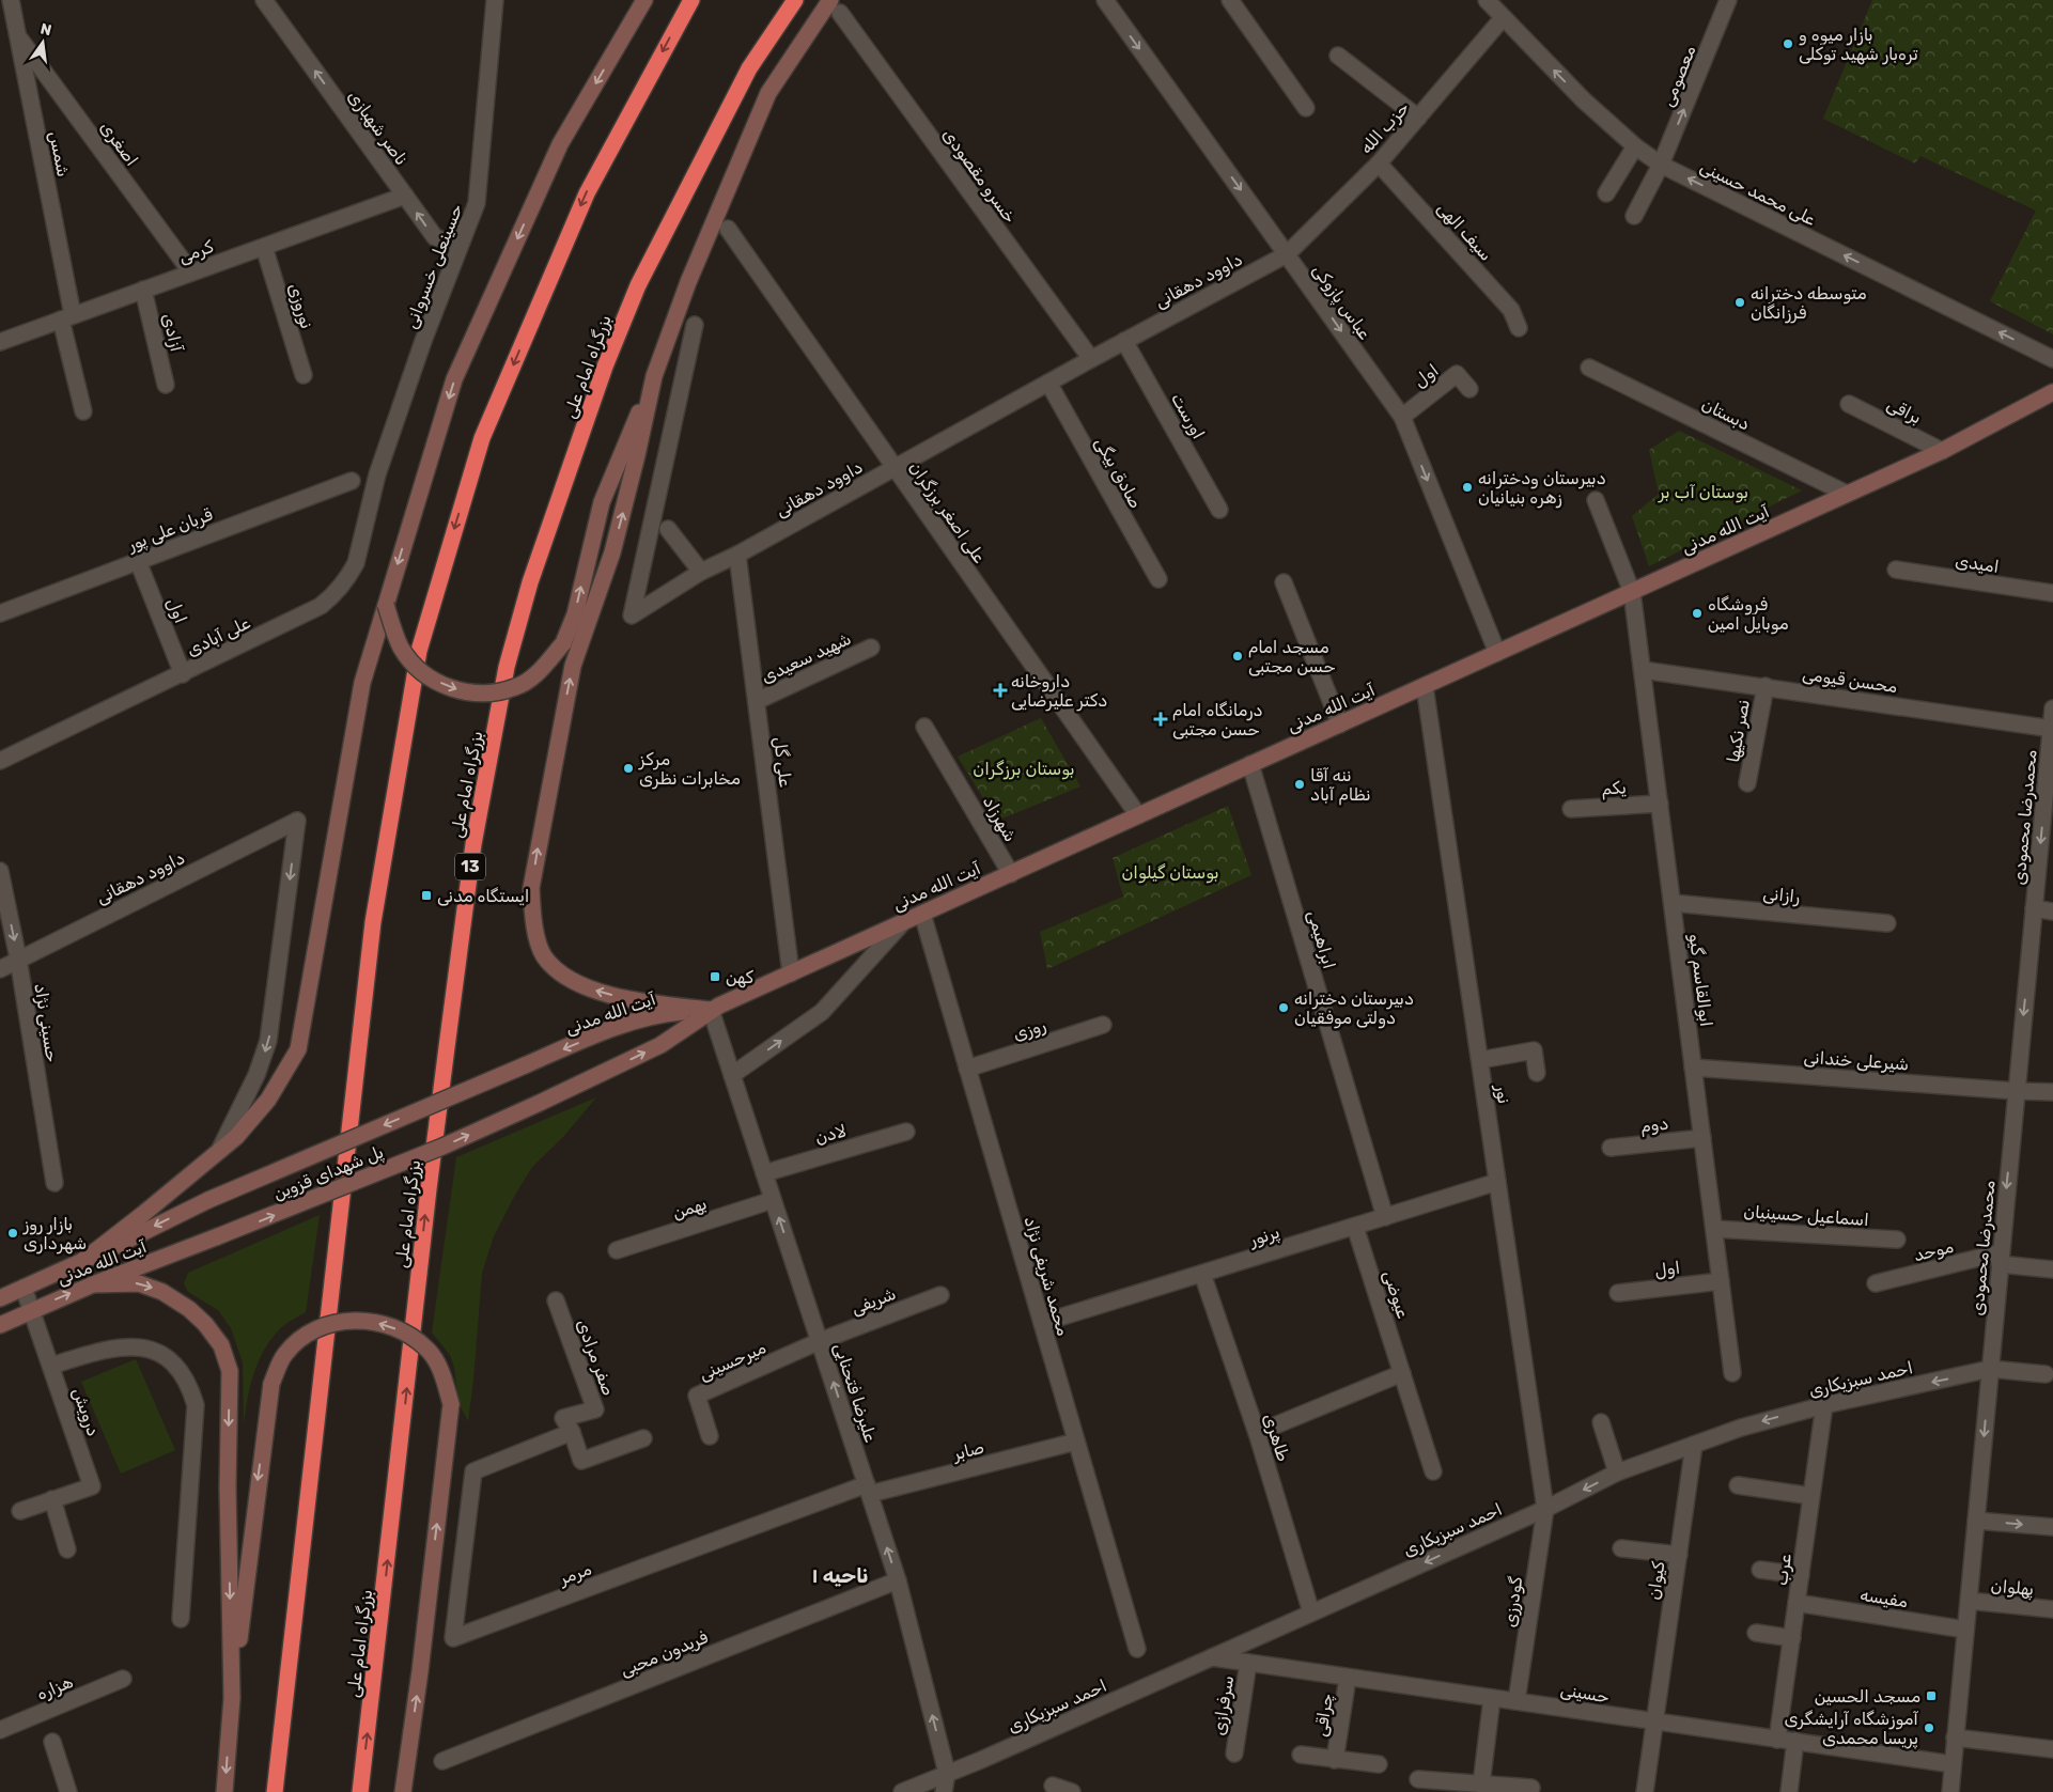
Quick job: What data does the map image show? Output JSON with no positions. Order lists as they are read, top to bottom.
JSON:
{
  "streets": {
    "highway": ["بزرگراه امام علی", "13"],
    "main road": ["آیت الله مدنی", "آیت‌ الله مدنی", "پل شهدای قزوین"],
    "street": [
      "معصومی",
      "ناصر شهبازی",
      "حزب الله",
      "اصغری",
      "شمس",
      "خسرو مقصودی",
      "علی محمد حسینی",
      "سیف الهی",
      "کرمی",
      "حسینعلی خسروانی",
      "داوود دهقانی",
      "عباس پازوکی",
      "نوروزی",
      "آزادی",
      "اول",
      "براقی",
      "دبستان",
      "اورست",
      "صادق بیگی",
      "علی اصغر برزگران",
      "قربان علی پور",
      "امیدی",
      "علی آبادی",
      "شهید سعیدی",
      "محسن قیومی",
      "نصر نکیها",
      "علی گل",
      "یکم",
      "محمدرضا محمودی",
      "شهرزاد",
      "رازانی",
      "ابراهیمی",
      "ابوالقاسم گیو",
      "حسینی نژاد",
      "روزی",
      "شیرعلی خندانی",
      "نور",
      "دوم",
      "لادن",
      "بهمن",
      "اسماعیل حسینیان",
      "پرنور",
      "موحد",
      "محمد شریفی نژاد",
      "عیوضی",
      "شریفی",
      "صفر مرادی",
      "میرحسینی",
      "احمد سبزیکاری",
      "علیرضا فتحنایی",
      "درویش",
      "طاهری",
      "صابر",
      "عرب",
      "مرمر",
      "کیوان",
      "پهلوان",
      "مفیسه",
      "گودرزی",
      "فریدون محبی",
      "هزاره",
      "حسینی",
      "سرفرازی",
      "چراقی"
    ]
  },
  "crossings": [
    ["معصومی", "علی محمد حسینی"],
    ["ناصر شهبازی", "کرمی"],
    ["ناصر شهبازی", "حسینعلی خسروانی"],
    ["حزب الله", "علی محمد حسینی"],
    ["حزب الله", "سیف الهی"],
    ["حزب الله", "داوود دهقانی"],
    ["حزب الله", "عباس پازوکی"],
    ["اصغری", "شمس"],
    ["اصغری", "کرمی"],
    ["شمس", "کرمی"],
    ["خسرو مقصودی", "داوود دهقانی"],
    ["کرمی", "نوروزی"],
    ["کرمی", "آزادی"],
    ["حسینعلی خسروانی", "علی آبادی"],
    ["داوود دهقانی", "عباس پازوکی"],
    ["داوود دهقانی", "اورست"],
    ["داوود دهقانی", "صادق بیگی"],
    ["داوود دهقانی", "علی اصغر برزگران"],
    ["داوود دهقانی", "علی گل"],
    ["داوود دهقانی", "حسینی نژاد"],
    ["عباس پازوکی", "اول"],
    ["عباس پازوکی", "آیت الله مدنی"],
    ["اول", "قربان علی پور"],
    ["اول", "علی آبادی"],
    ["اول", "ابوالقاسم گیو"],
    ["براقی", "آیت الله مدنی"],
    ["دبستان", "آیت الله مدنی"],
    ["علی اصغر برزگران", "آیت الله مدنی"],
    ["آیت الله مدنی", "علی گل"],
    ["آیت الله مدنی", "شهرزاد"],
    ["آیت الله مدنی", "ابراهیمی"],
    ["آیت الله مدنی", "ابوالقاسم گیو"],
    ["آیت الله مدنی", "آیت‌ الله مدنی"],
    ["آیت الله مدنی", "نور"],
    ["آیت الله مدنی", "پل شهدای قزوین"],
    ["آیت الله مدنی", "محمد شریفی نژاد"],
    ["آیت الله مدنی", "علیرضا فتحنایی"],
    ["آیت الله مدنی", "درویش"],
    ["شهید سعیدی", "علی گل"],
    ["محسن قیومی", "نصر نکیها"],
    ["محسن قیومی", "محمدرضا محمودی"],
    ["محسن قیومی", "ابوالقاسم گیو"],
    ["یکم", "ابوالقاسم گیو"],
    ["محمدرضا محمودی", "شیرعلی خندانی"],
    ["محمدرضا محمودی", "موحد"],
    ["محمدرضا محمودی", "احمد سبزیکاری"],
    ["محمدرضا محمودی", "پهلوان"],
    ["محمدرضا محمودی", "مفیسه"],
    ["محمدرضا محمودی", "حسینی"],
    ["رازانی", "ابوالقاسم گیو"],
    ["ابراهیمی", "پرنور"],
    ["ابوالقاسم گیو", "شیرعلی خندانی"],
    ["ابوالقاسم گیو", "دوم"],
    ["ابوالقاسم گیو", "اسماعیل حسینیان"],
    ["آیت‌ الله مدنی", "پل شهدای قزوین"],
    ["آیت‌ الله مدنی", "علیرضا فتحنایی"],
    ["روزی", "محمد شریفی نژاد"],
    ["نور", "پرنور"],
    ["نور", "احمد سبزیکاری"],
    ["نور", "گودرزی"],
    ["لادن", "علیرضا فتحنایی"],
    ["بهمن", "علیرضا فتحنایی"],
    ["پرنور", "محمد شریفی نژاد"],
    ["پرنور", "عیوضی"],
    ["پرنور", "طاهری"],
    ["محمد شریفی نژاد", "صابر"],
    ["شریفی", "میرحسینی"],
    ["شریفی", "علیرضا فتحنایی"],
    ["صفر مرادی", "مرمر"],
    ["میرحسینی", "علیرضا فتحنایی"],
    ["احمد سبزیکاری", "علیرضا فتحنایی"],
    ["احمد سبزیکاری", "طاهری"],
    ["احمد سبزیکاری", "عرب"],
    ["احمد سبزیکاری", "کیوان"],
    ["احمد سبزیکاری", "گودرزی"],
    ["احمد سبزیکاری", "حسینی"],
    ["علیرضا فتحنایی", "صابر"],
    ["علیرضا فتحنایی", "مرمر"],
    ["علیرضا فتحنایی", "فریدون محبی"],
    ["صابر", "مرمر"],
    ["عرب", "مفیسه"],
    ["عرب", "حسینی"],
    ["کیوان", "حسینی"],
    ["گودرزی", "حسینی"],
    ["حسینی", "سرفرازی"],
    ["حسینی", "چراقی"]
  ],
  "one_way": [
    "معصومی",
    "ناصر شهبازی",
    "علی محمد حسینی",
    "عباس پازوکی",
    "محمدرضا محمودی",
    "آیت‌ الله مدنی",
    "احمد سبزیکاری",
    "علیرضا فتحنایی"
  ],
  "districts": ["ناحیه ۱"],
  "parks": ["بوستان آب بر", "بوستان برزگران", "بوستان گیلوان"],
  "places": {
    "other": [
      "بازار میوه و تره‌بار شهید توکلی",
      "متوسطه دخترانه فرزانگان",
      "دبیرستان ودخترانه زهره بنیانیان",
      "فروشگاه موبایل امین",
      "مسجد امام حسن مجتبی",
      "مرکز مخابرات نظری",
      "ننه آقا نظام آباد",
      "دبیرستان دخترانه دولتی موفقیان",
      "بازار روز شهرداری",
      "آموزشگاه آرایشگری پریسا محمدی"
    ],
    "health": ["داروخانه دکتر علیرضایی", "درمانگاه امام حسن مجتبی"],
    "transit": ["ایستگاه مدنی", "کهن", "مسجد الحسین"]
  },
  "north": "top"
}
